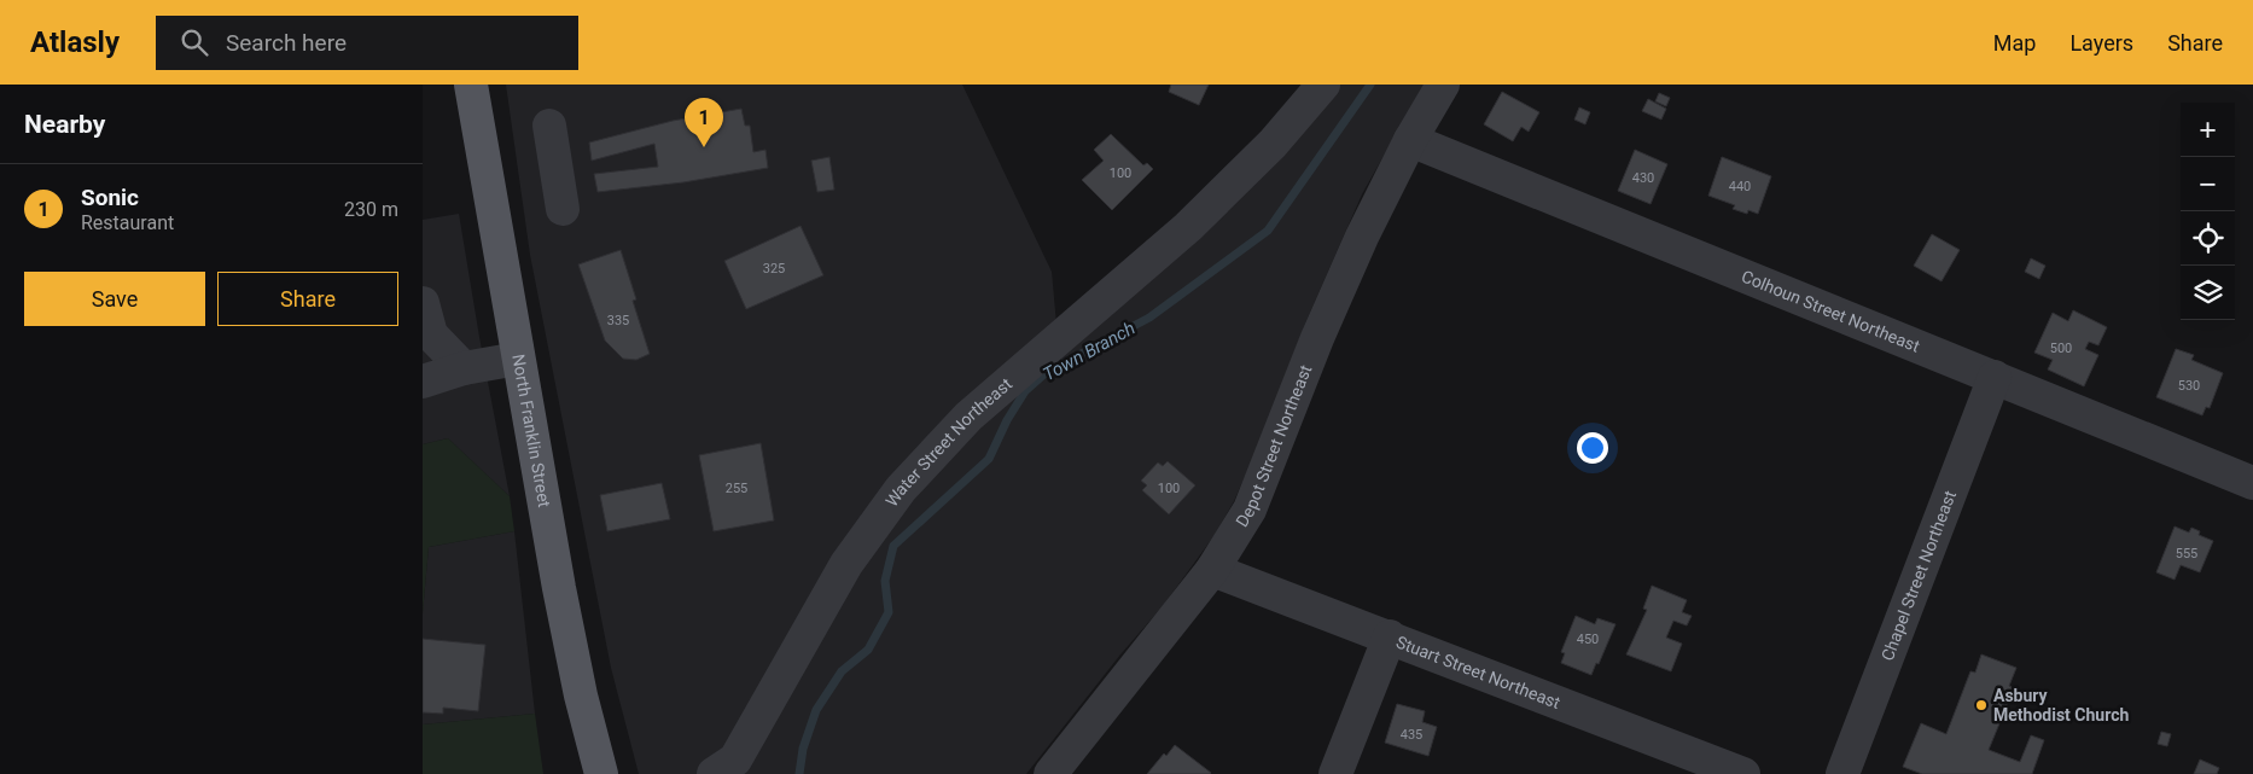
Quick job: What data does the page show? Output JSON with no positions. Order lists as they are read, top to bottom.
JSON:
{
  "streets": {
    "main road": ["North Franklin Street"],
    "street": [
      "Colhoun Street Northeast",
      "Water Street Northeast",
      "Depot Street Northeast",
      "Chapel Street Northeast",
      "Stuart Street Northeast"
    ]
  },
  "crossings": [
    ["Colhoun Street Northeast", "Depot Street Northeast"],
    ["Colhoun Street Northeast", "Chapel Street Northeast"],
    ["Depot Street Northeast", "Stuart Street Northeast"]
  ],
  "water": ["Town Branch"],
  "places": ["Asbury Methodist Church"],
  "house_numbers": [
    "100",
    "430",
    "440",
    "325",
    "335",
    "500",
    "530",
    "255",
    "100",
    "555",
    "450",
    "435"
  ],
  "page": {
    "header": "Atlasly",
    "search": "Search here",
    "nav": ["Map", "Layers", "Share"],
    "heading": "Nearby",
    "pins": "1",
    "map_buttons": ["+", "−"],
    "list": [
      {
        "mark": "1",
        "name": "Sonic",
        "note": "Restaurant",
        "value": "230 m"
      }
    ],
    "buttons": ["Save", "Share"]
  }
}
